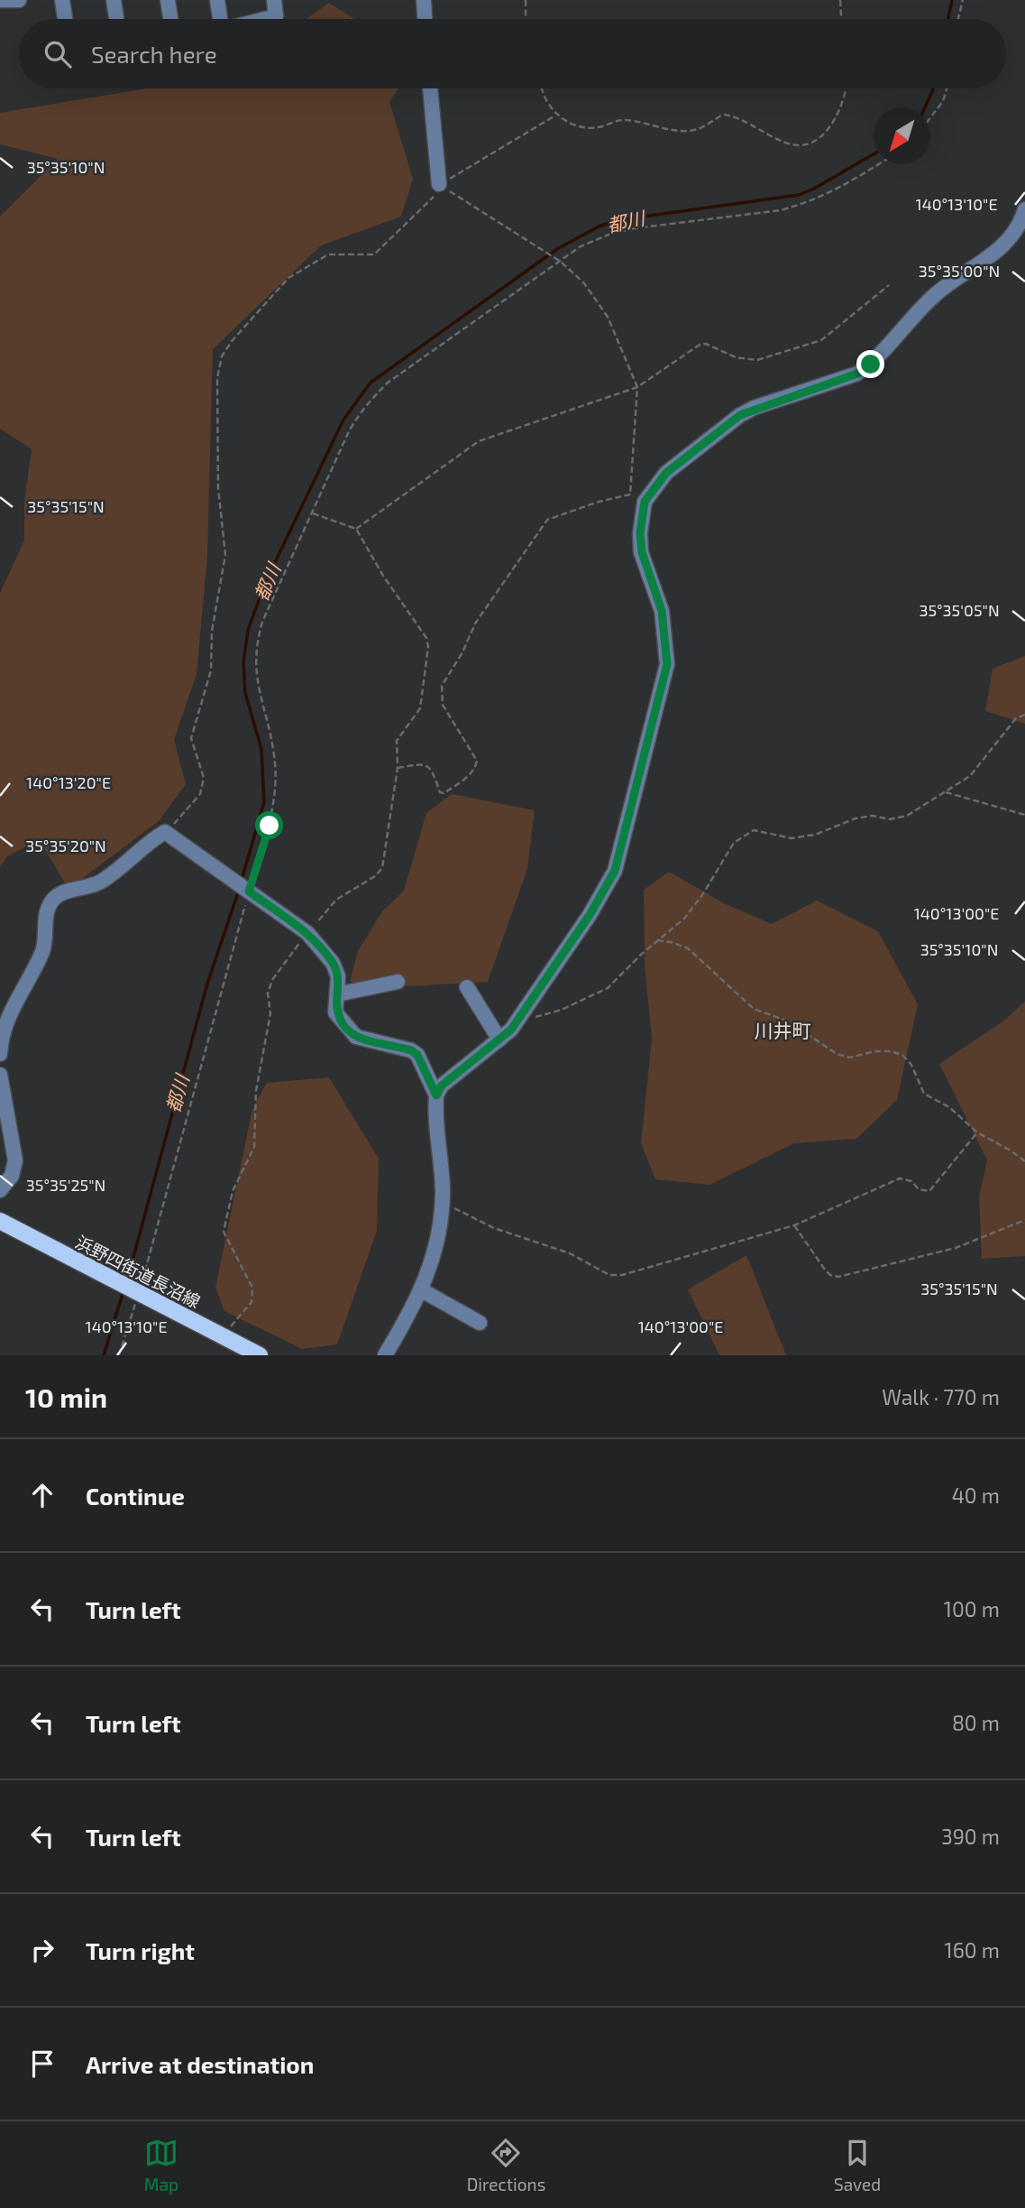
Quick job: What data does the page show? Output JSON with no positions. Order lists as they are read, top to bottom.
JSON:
{
  "streets": {
    "main road": ["浜野四街道長沼線"]
  },
  "districts": ["川井町"],
  "water": ["都川"],
  "north": "bottom left",
  "page": {
    "search": "Search here",
    "heading": ["10 min", "Walk · 770 m"],
    "list": [
      ["Continue", "40 m"],
      ["Turn left", "100 m"],
      ["Turn left", "80 m"],
      ["Turn left", "390 m"],
      ["Turn right", "160 m"],
      "Arrive at destination"
    ],
    "nav": ["Map", "Directions", "Saved"]
  },
  "coordinates": [
    "35°35'10\"N",
    "140°13'10\"E",
    "35°35'00\"N",
    "35°35'15\"N",
    "35°35'05\"N",
    "140°13'20\"E",
    "35°35'20\"N",
    "140°13'00\"E",
    "35°35'25\"N"
  ]
}
